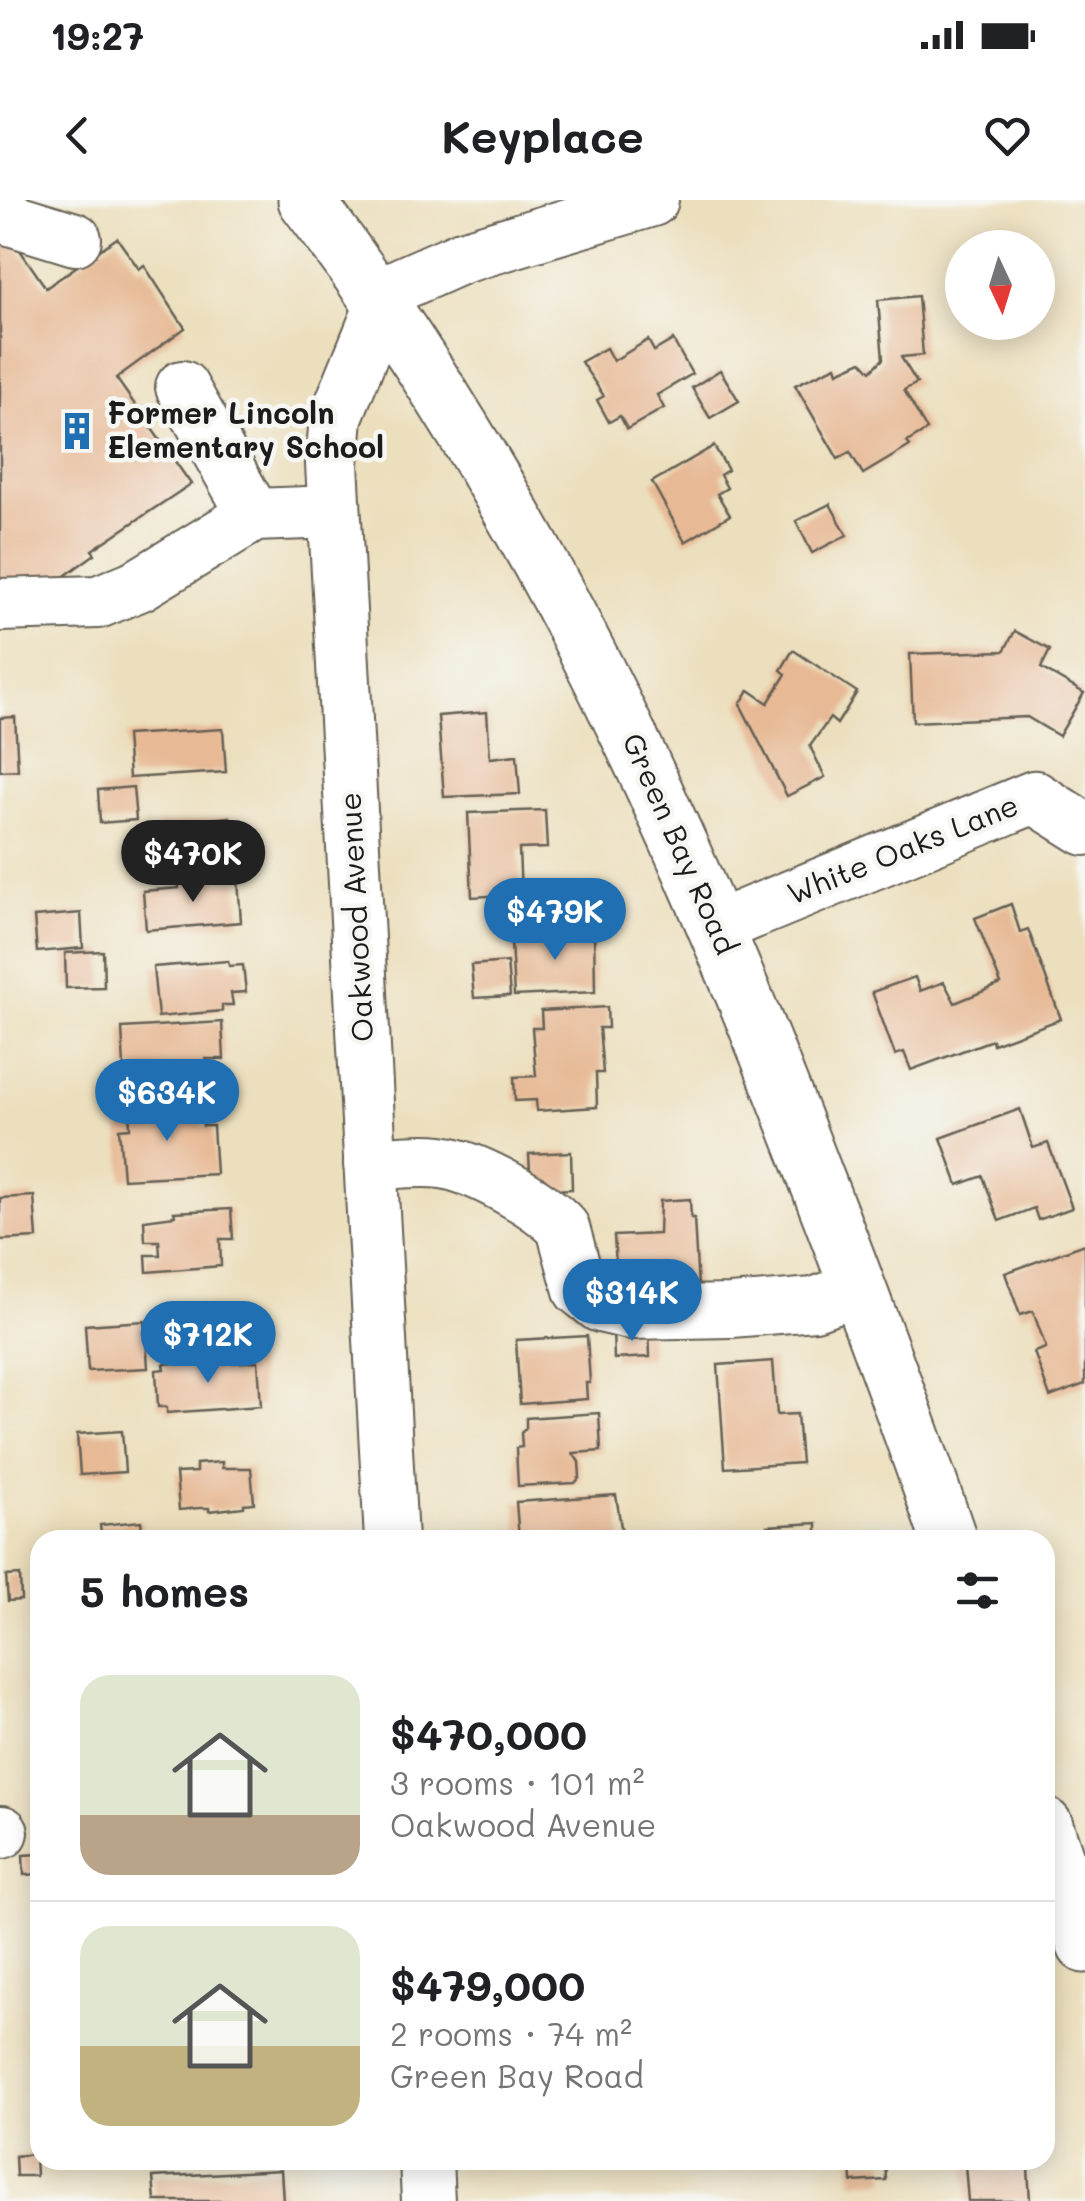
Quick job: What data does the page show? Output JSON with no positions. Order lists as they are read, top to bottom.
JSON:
{
  "streets": {
    "main road": ["Green Bay Road"],
    "street": ["White Oaks Lane", "Oakwood Avenue"]
  },
  "crossings": [
    ["Green Bay Road", "White Oaks Lane"],
    ["Green Bay Road", "Oakwood Avenue"]
  ],
  "places": {
    "building": ["Former Lincoln Elementary School"]
  },
  "north": "bottom",
  "page": {
    "status": "19:27",
    "header": "Keyplace",
    "price": [
      "$470K",
      "$479K",
      "$634K",
      "$314K",
      "$712K"
    ],
    "heading": "5 homes",
    "list": [
      {
        "name": "$470,000",
        "note": "3 rooms · 101 m² · Oakwood Avenue"
      },
      {
        "name": "$479,000",
        "note": "2 rooms · 74 m² · Green Bay Road"
      }
    ]
  }
}
